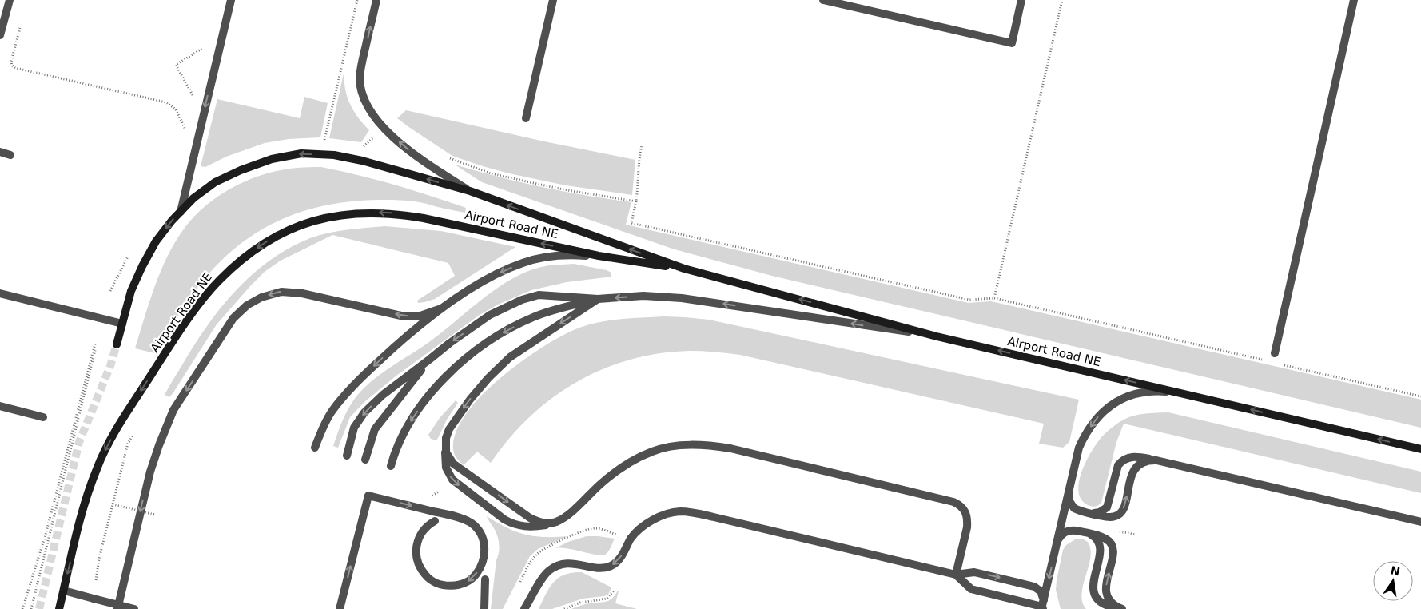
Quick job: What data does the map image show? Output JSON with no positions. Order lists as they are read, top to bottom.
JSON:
{
  "streets": {
    "main road": ["Airport Road NE"]
  },
  "one_way": ["Airport Road NE"],
  "north": "top"
}
